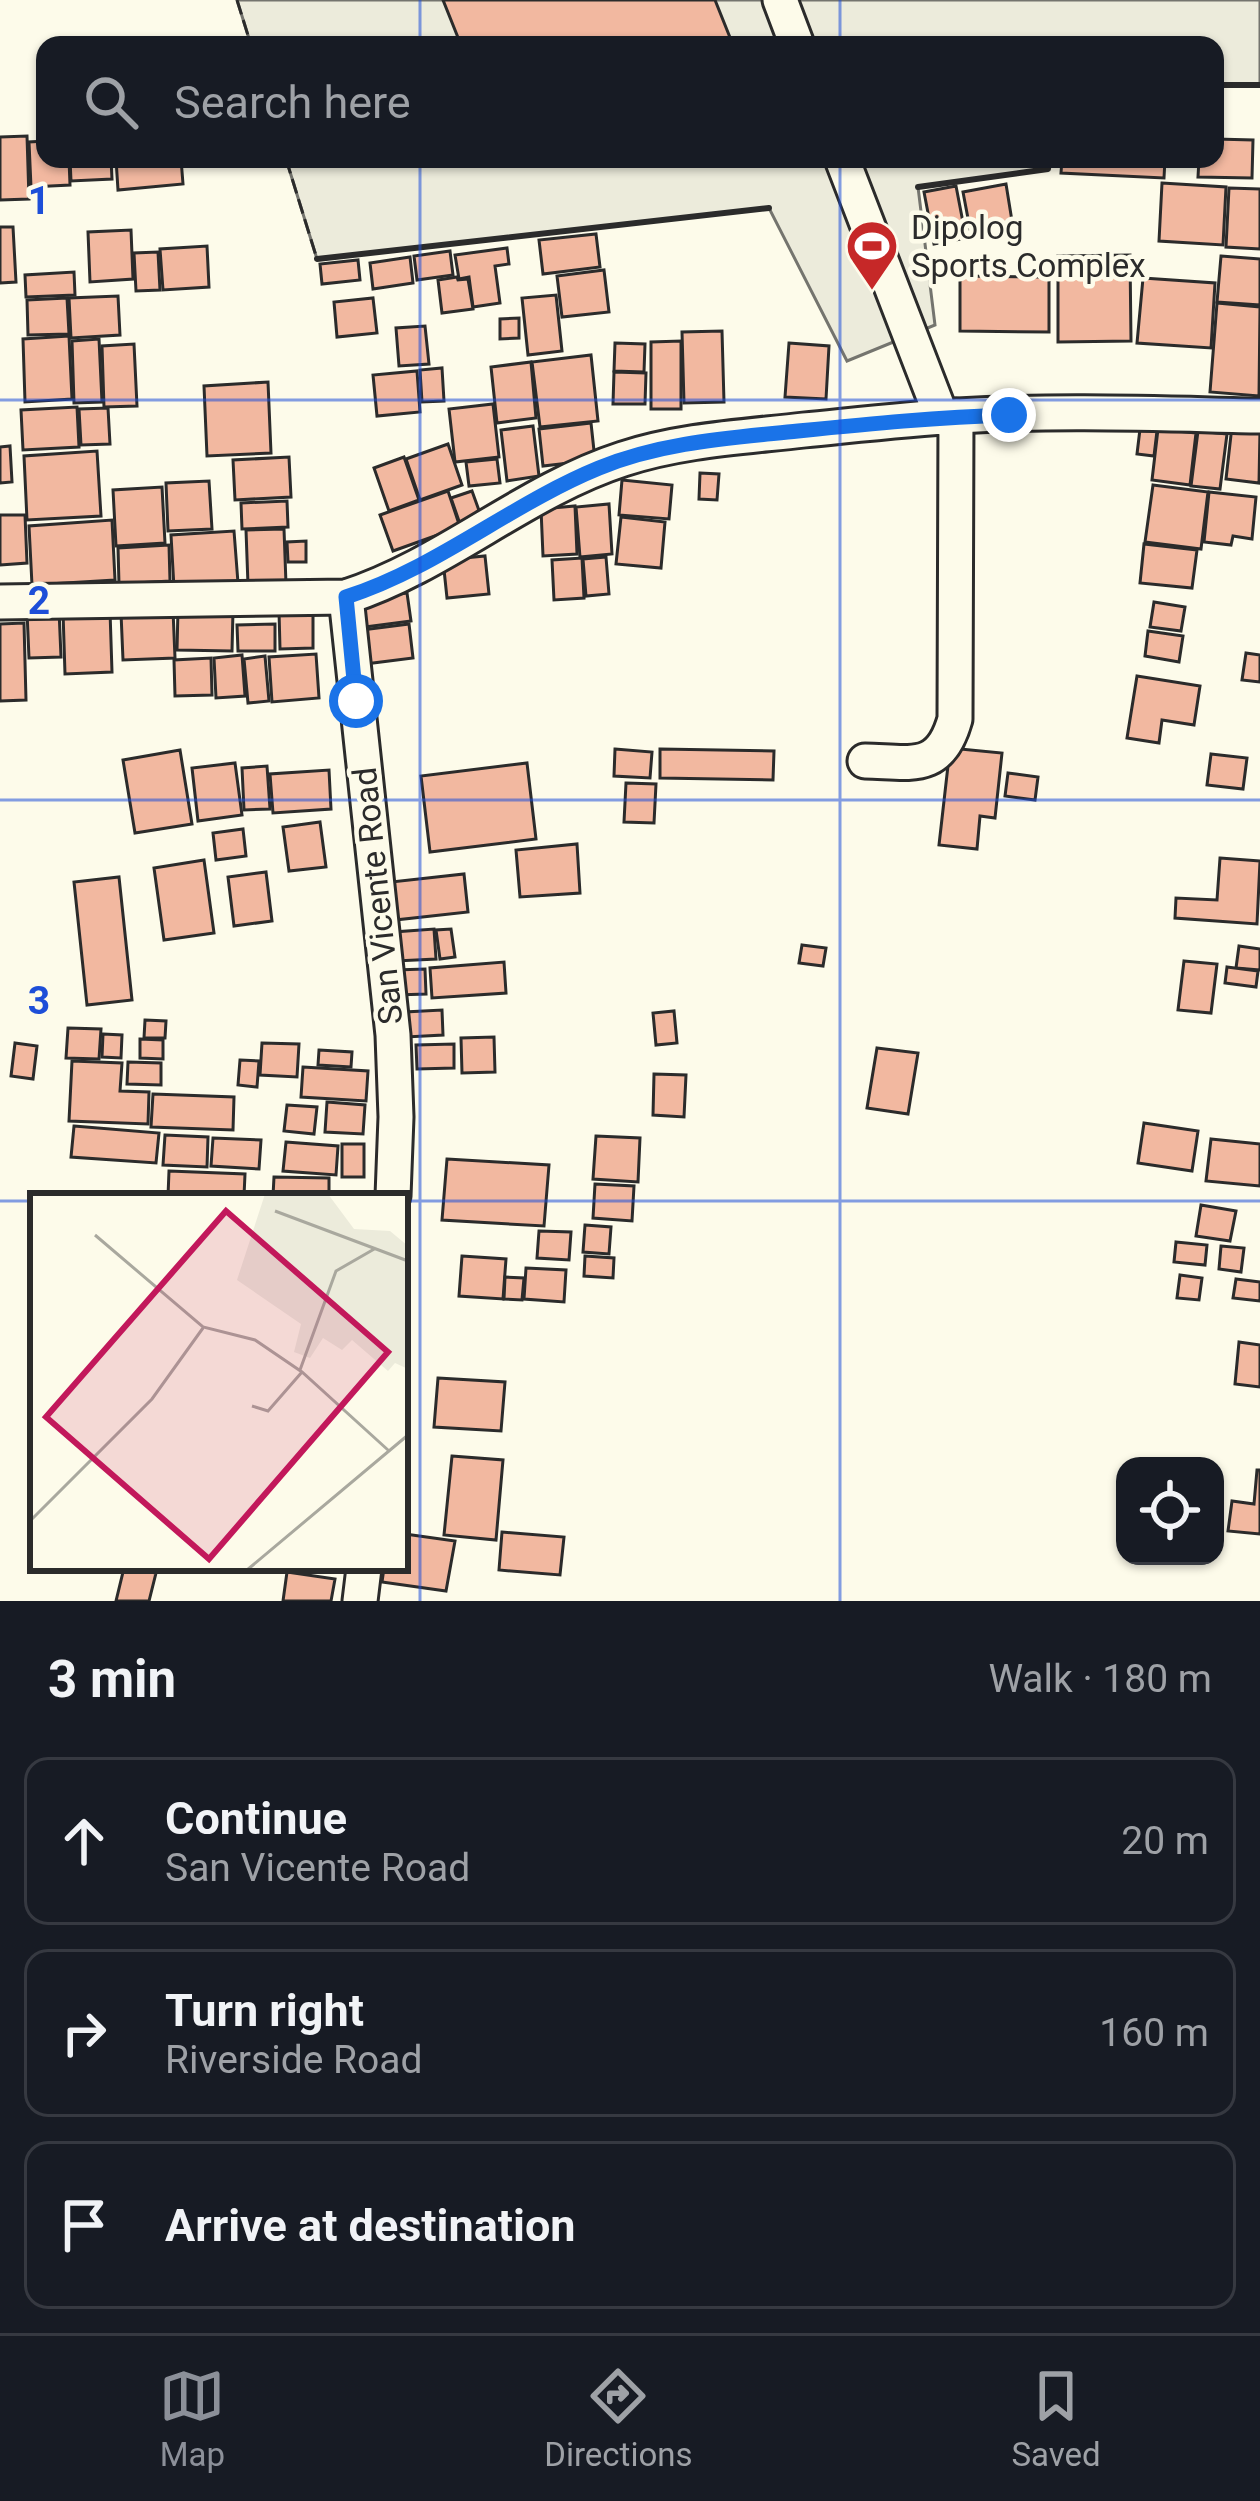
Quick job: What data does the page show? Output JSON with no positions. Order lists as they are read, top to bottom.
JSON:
{
  "streets": {
    "street": ["San Vicente Road"]
  },
  "places": {
    "sports": ["Dipolog Sports Complex"]
  },
  "page": {
    "search": "Search here",
    "heading": ["3 min", "Walk · 180 m"],
    "list": [
      ["Continue", "San Vicente Road", "20 m"],
      ["Turn right", "Riverside Road", "160 m"],
      "Arrive at destination"
    ],
    "nav": ["Map", "Directions", "Saved"]
  },
  "grid": {
    "rows": ["1", "2", "3"]
  }
}
